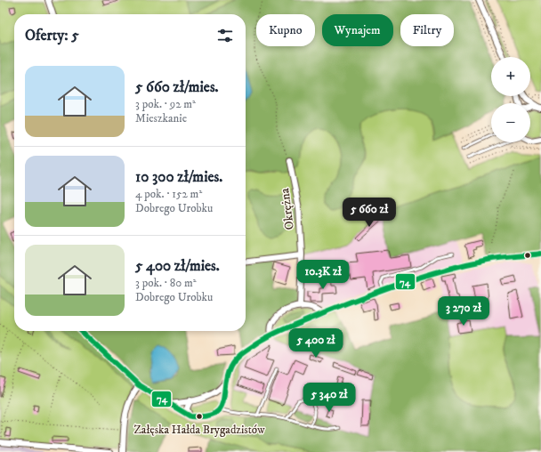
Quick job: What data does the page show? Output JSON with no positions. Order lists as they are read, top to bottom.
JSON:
{
  "streets": {
    "street": ["Okrężna"]
  },
  "places": ["Załęska Hałda Brygadzistów"],
  "lines": ["transit line 74"],
  "page": {
    "chip": ["Kupno", "Wynajem", "Filtry"],
    "heading": "Oferty: 5",
    "map_buttons": ["+", "−"],
    "list": [
      {
        "name": "5 660 zł/mies.",
        "note": "3 pok. · 92 m² · Mieszkanie"
      },
      {
        "name": "10 300 zł/mies.",
        "note": "4 pok. · 152 m² · Dobrego Urobku"
      },
      {
        "name": "5 400 zł/mies.",
        "note": "3 pok. · 80 m² · Dobrego Urobku"
      }
    ],
    "price": [
      "5 660 zł",
      "10.3K zł",
      "3 270 zł",
      "5 400 zł",
      "5 340 zł"
    ]
  }
}
